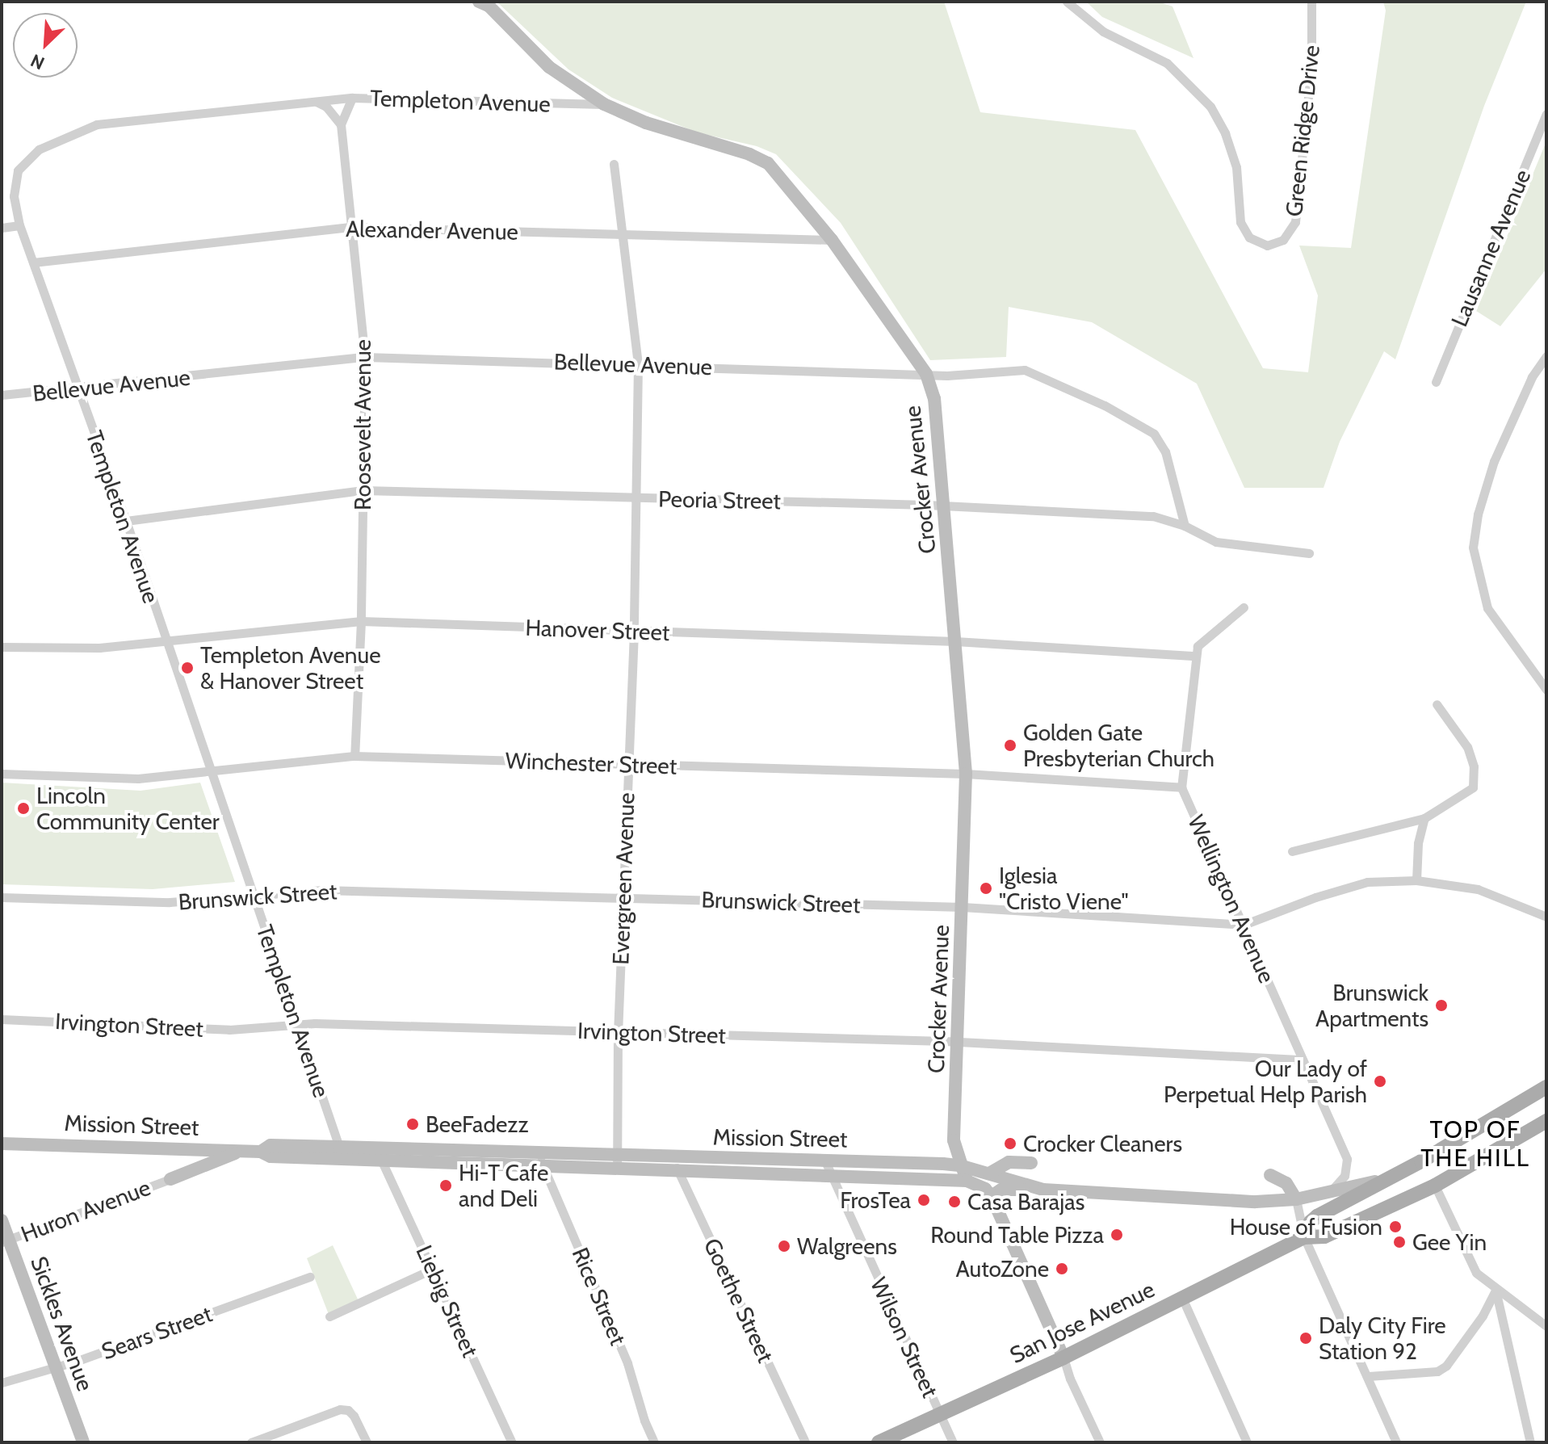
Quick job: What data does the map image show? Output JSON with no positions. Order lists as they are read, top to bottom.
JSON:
{
  "streets": {
    "main road": [
      "Crocker Avenue",
      "Mission Street",
      "San Jose Avenue",
      "Sickles Avenue"
    ],
    "street": [
      "Templeton Avenue",
      "Green Ridge Drive",
      "Alexander Avenue",
      "Lausanne Avenue",
      "Bellevue Avenue",
      "Roosevelt Avenue",
      "Peoria Street",
      "Hanover Street",
      "Winchester Street",
      "Evergreen Avenue",
      "Brunswick Street",
      "Wellington Avenue",
      "Irvington Street",
      "Huron Avenue",
      "Rice Street",
      "Goethe Street",
      "Liebig Street",
      "Sears Street",
      "Wilson Street"
    ]
  },
  "crossings": [
    ["Templeton Avenue", "Alexander Avenue"],
    ["Templeton Avenue", "Bellevue Avenue"],
    ["Templeton Avenue", "Roosevelt Avenue"],
    ["Templeton Avenue", "Crocker Avenue"],
    ["Templeton Avenue", "Peoria Street"],
    ["Templeton Avenue", "Hanover Street"],
    ["Templeton Avenue", "Winchester Street"],
    ["Templeton Avenue", "Brunswick Street"],
    ["Templeton Avenue", "Irvington Street"],
    ["Templeton Avenue", "Mission Street"],
    ["Alexander Avenue", "Roosevelt Avenue"],
    ["Alexander Avenue", "Crocker Avenue"],
    ["Alexander Avenue", "Evergreen Avenue"],
    ["Bellevue Avenue", "Roosevelt Avenue"],
    ["Bellevue Avenue", "Crocker Avenue"],
    ["Bellevue Avenue", "Peoria Street"],
    ["Bellevue Avenue", "Evergreen Avenue"],
    ["Roosevelt Avenue", "Peoria Street"],
    ["Roosevelt Avenue", "Hanover Street"],
    ["Roosevelt Avenue", "Winchester Street"],
    ["Crocker Avenue", "Peoria Street"],
    ["Crocker Avenue", "Hanover Street"],
    ["Crocker Avenue", "Winchester Street"],
    ["Crocker Avenue", "Brunswick Street"],
    ["Crocker Avenue", "Irvington Street"],
    ["Crocker Avenue", "Mission Street"],
    ["Peoria Street", "Evergreen Avenue"],
    ["Hanover Street", "Evergreen Avenue"],
    ["Hanover Street", "Wellington Avenue"],
    ["Winchester Street", "Evergreen Avenue"],
    ["Winchester Street", "Wellington Avenue"],
    ["Evergreen Avenue", "Brunswick Street"],
    ["Evergreen Avenue", "Irvington Street"],
    ["Evergreen Avenue", "Mission Street"],
    ["Brunswick Street", "Wellington Avenue"],
    ["Wellington Avenue", "Irvington Street"],
    ["Wellington Avenue", "Mission Street"],
    ["Mission Street", "Rice Street"],
    ["Mission Street", "Goethe Street"],
    ["Mission Street", "Liebig Street"],
    ["Mission Street", "Wilson Street"],
    ["Huron Avenue", "Sickles Avenue"],
    ["San Jose Avenue", "Wilson Street"],
    ["Sickles Avenue", "Sears Street"]
  ],
  "districts": ["TOP OF THE HILL"],
  "places": [
    "Templeton Avenue & Hanover Street",
    "Golden Gate Presbyterian Church",
    "Lincoln Community Center",
    "Iglesia \"Cristo Viene\"",
    "Brunswick Apartments",
    "Our Lady of Perpetual Help Parish",
    "BeeFadezz",
    "Crocker Cleaners",
    "Hi-T Cafe and Deli",
    "FrosTea",
    "Casa Barajas",
    "House of Fusion",
    "Round Table Pizza",
    "Gee Yin",
    "Walgreens",
    "AutoZone",
    "Daly City Fire Station 92"
  ],
  "north": "bottom left"
}
